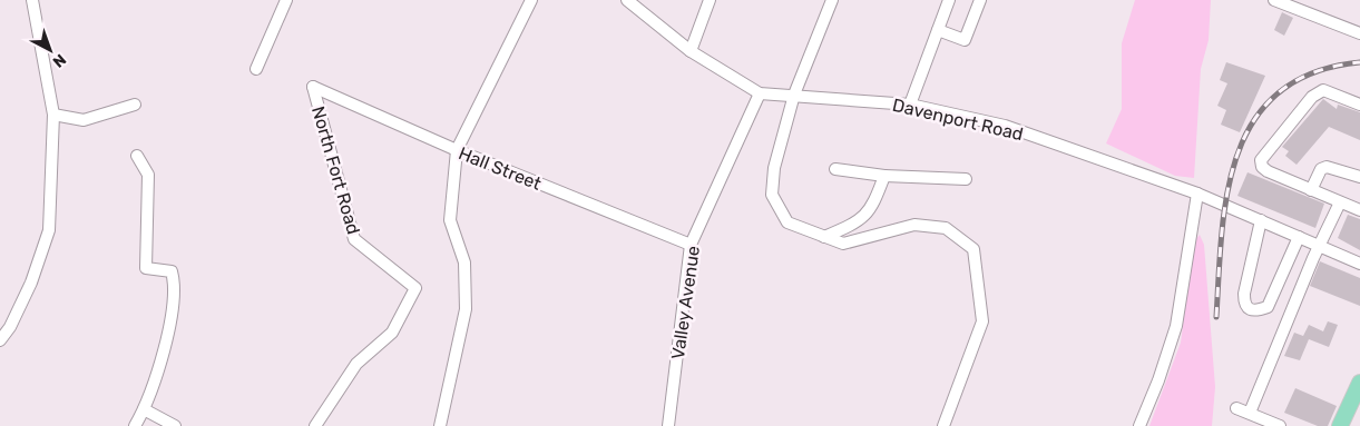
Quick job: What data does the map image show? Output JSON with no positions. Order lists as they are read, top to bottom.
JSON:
{
  "streets": {
    "street": [
      "Davenport Road",
      "Hall Street",
      "North Fort Road",
      "Valley Avenue"
    ]
  },
  "crossings": [
    ["Davenport Road", "Valley Avenue"],
    ["Hall Street", "North Fort Road"],
    ["Hall Street", "Valley Avenue"]
  ],
  "north": "bottom right"
}
